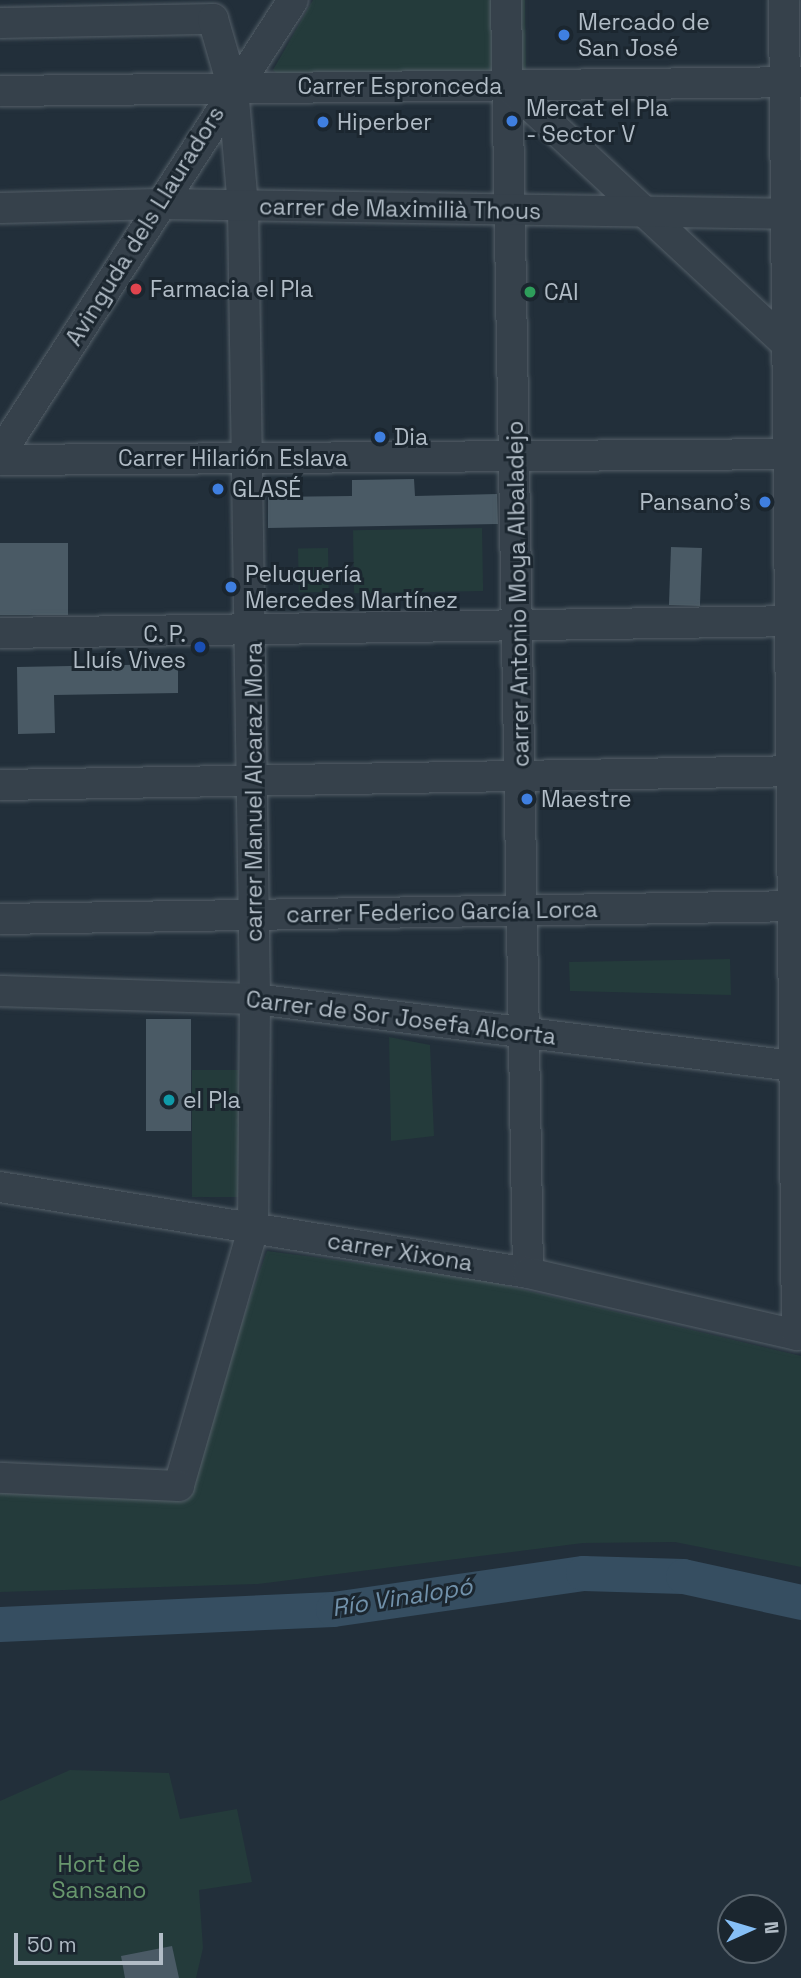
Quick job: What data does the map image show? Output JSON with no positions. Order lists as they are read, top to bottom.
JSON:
{
  "streets": {
    "street": [
      "Carrer Espronceda",
      "carrer de Maximilià Thous",
      "Avinguda dels Llauradors",
      "Carrer Hilarión Eslava",
      "carrer Antonio Moya Albaladejo",
      "carrer Manuel Alcaraz Mora",
      "carrer Federico García Lorca",
      "Carrer de Sor Josefa Alcorta",
      "carrer Xixona"
    ]
  },
  "crossings": [
    ["Carrer Espronceda", "Avinguda dels Llauradors"],
    ["Carrer Espronceda", "carrer Antonio Moya Albaladejo"],
    ["Carrer Espronceda", "carrer Manuel Alcaraz Mora"],
    ["carrer de Maximilià Thous", "Avinguda dels Llauradors"],
    ["carrer de Maximilià Thous", "carrer Antonio Moya Albaladejo"],
    ["carrer de Maximilià Thous", "carrer Manuel Alcaraz Mora"],
    ["Avinguda dels Llauradors", "carrer Manuel Alcaraz Mora"],
    ["Carrer Hilarión Eslava", "carrer Antonio Moya Albaladejo"],
    ["Carrer Hilarión Eslava", "carrer Manuel Alcaraz Mora"],
    ["carrer Antonio Moya Albaladejo", "carrer Federico García Lorca"],
    ["carrer Antonio Moya Albaladejo", "Carrer de Sor Josefa Alcorta"],
    ["carrer Antonio Moya Albaladejo", "carrer Xixona"],
    ["carrer Manuel Alcaraz Mora", "carrer Federico García Lorca"],
    ["carrer Manuel Alcaraz Mora", "Carrer de Sor Josefa Alcorta"],
    ["carrer Manuel Alcaraz Mora", "carrer Xixona"],
    ["Carrer de Sor Josefa Alcorta", "carrer Xixona"]
  ],
  "water": ["Río Vinalopó"],
  "parks": ["Hort de Sansano"],
  "places": [
    "Mercado de San José",
    "Mercat el Pla - Sector V",
    "Hiperber",
    "Farmacia el Pla",
    "CAI",
    "Dia",
    "GLASÉ",
    "Pansano's",
    "Peluquería Mercedes Martínez",
    "C. P. Lluís Vives",
    "Maestre",
    "el Pla"
  ],
  "scale_bar": "50 m",
  "north": "right"
}
